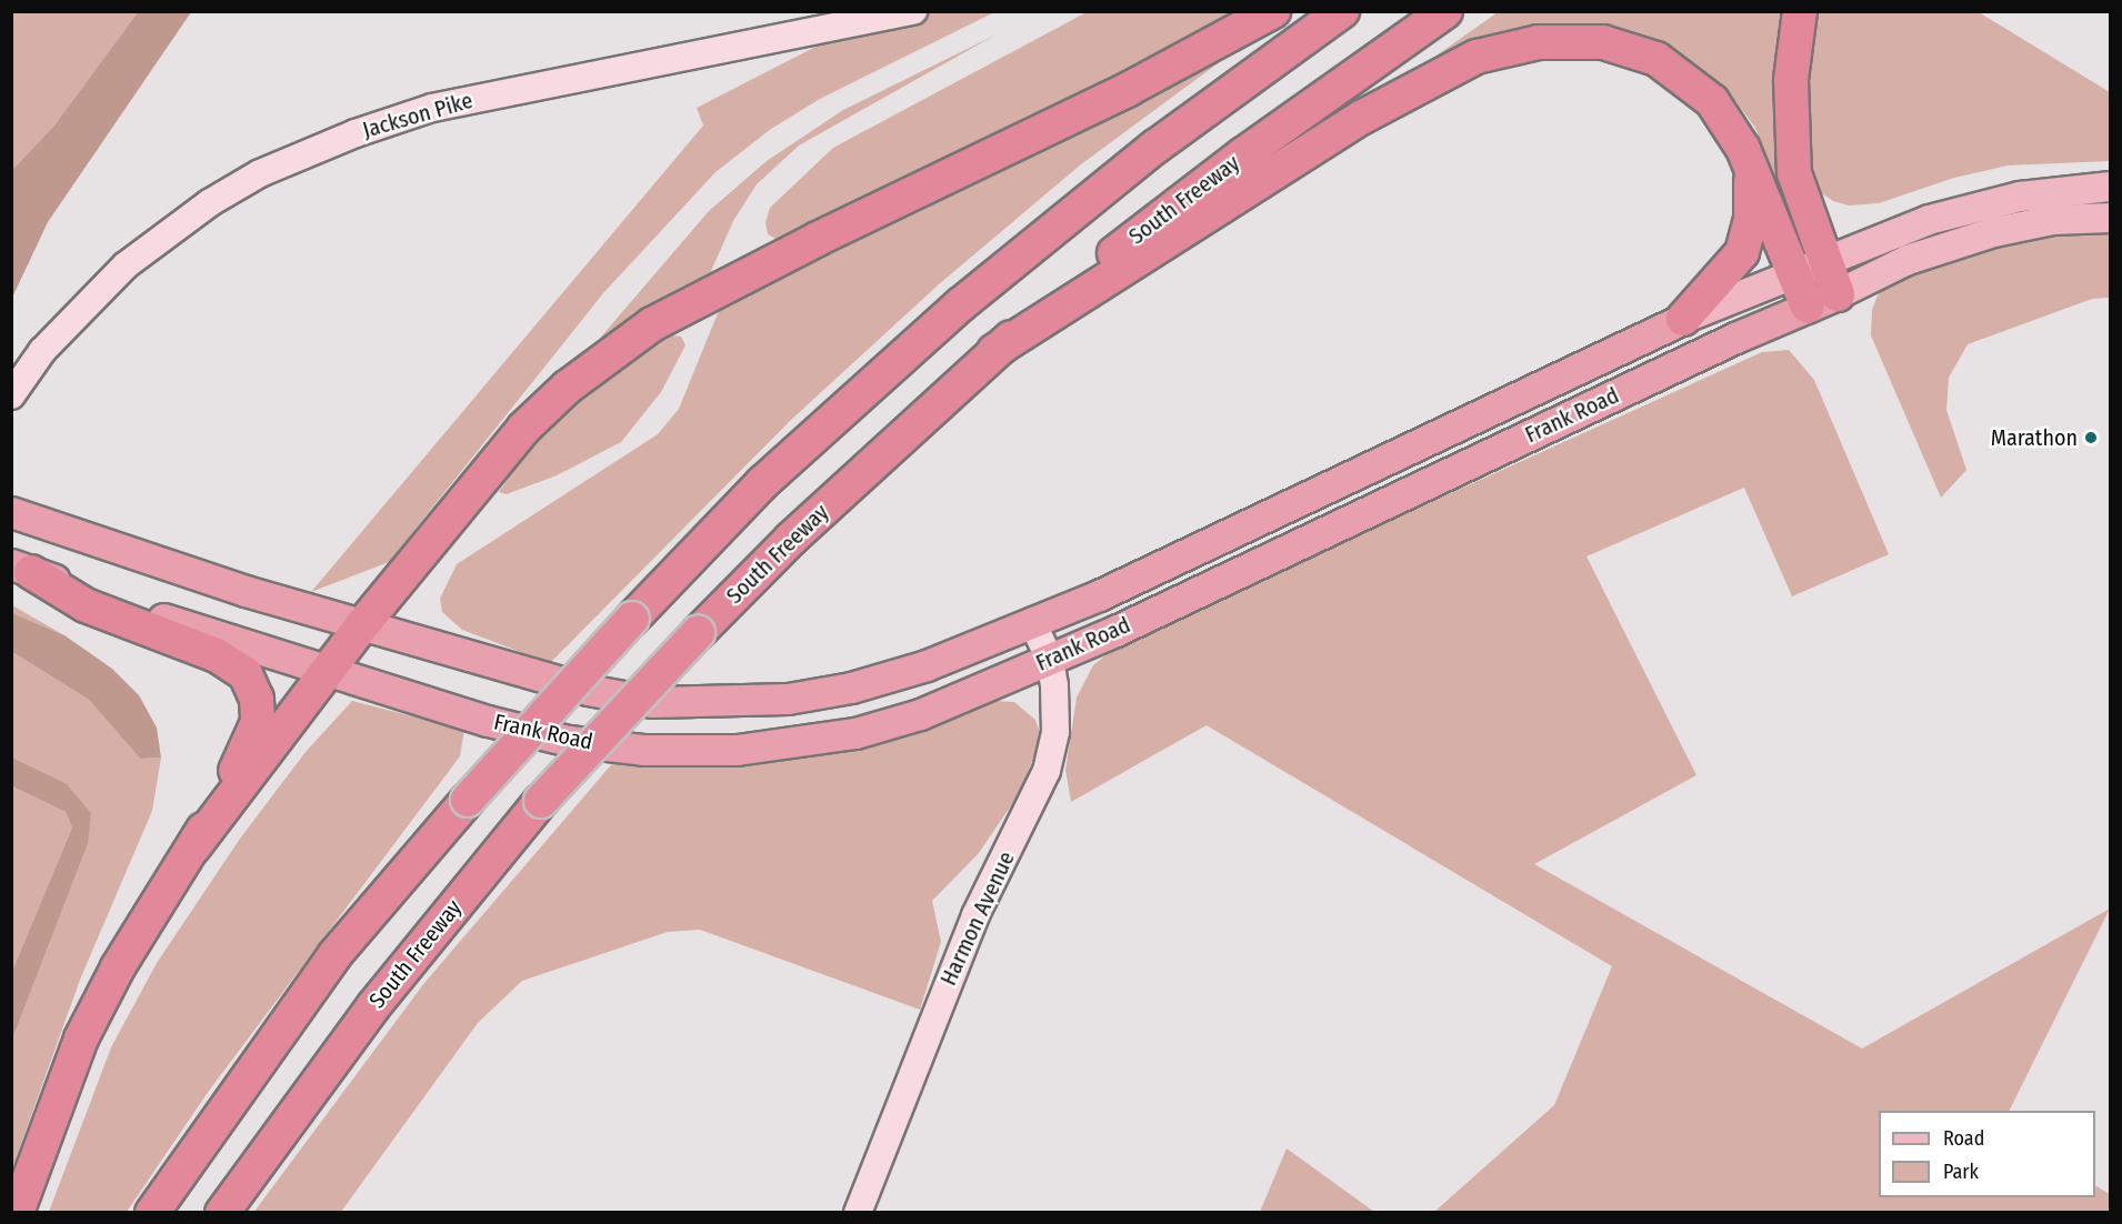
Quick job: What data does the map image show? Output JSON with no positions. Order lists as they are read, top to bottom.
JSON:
{
  "streets": {
    "highway": ["South Freeway", "Frank Road"],
    "main road": ["Jackson Pike", "Harmon Avenue"]
  },
  "crossings": [
    ["Frank Road", "Harmon Avenue"]
  ],
  "places": ["Marathon"],
  "legend": ["Road", "Park"]
}
